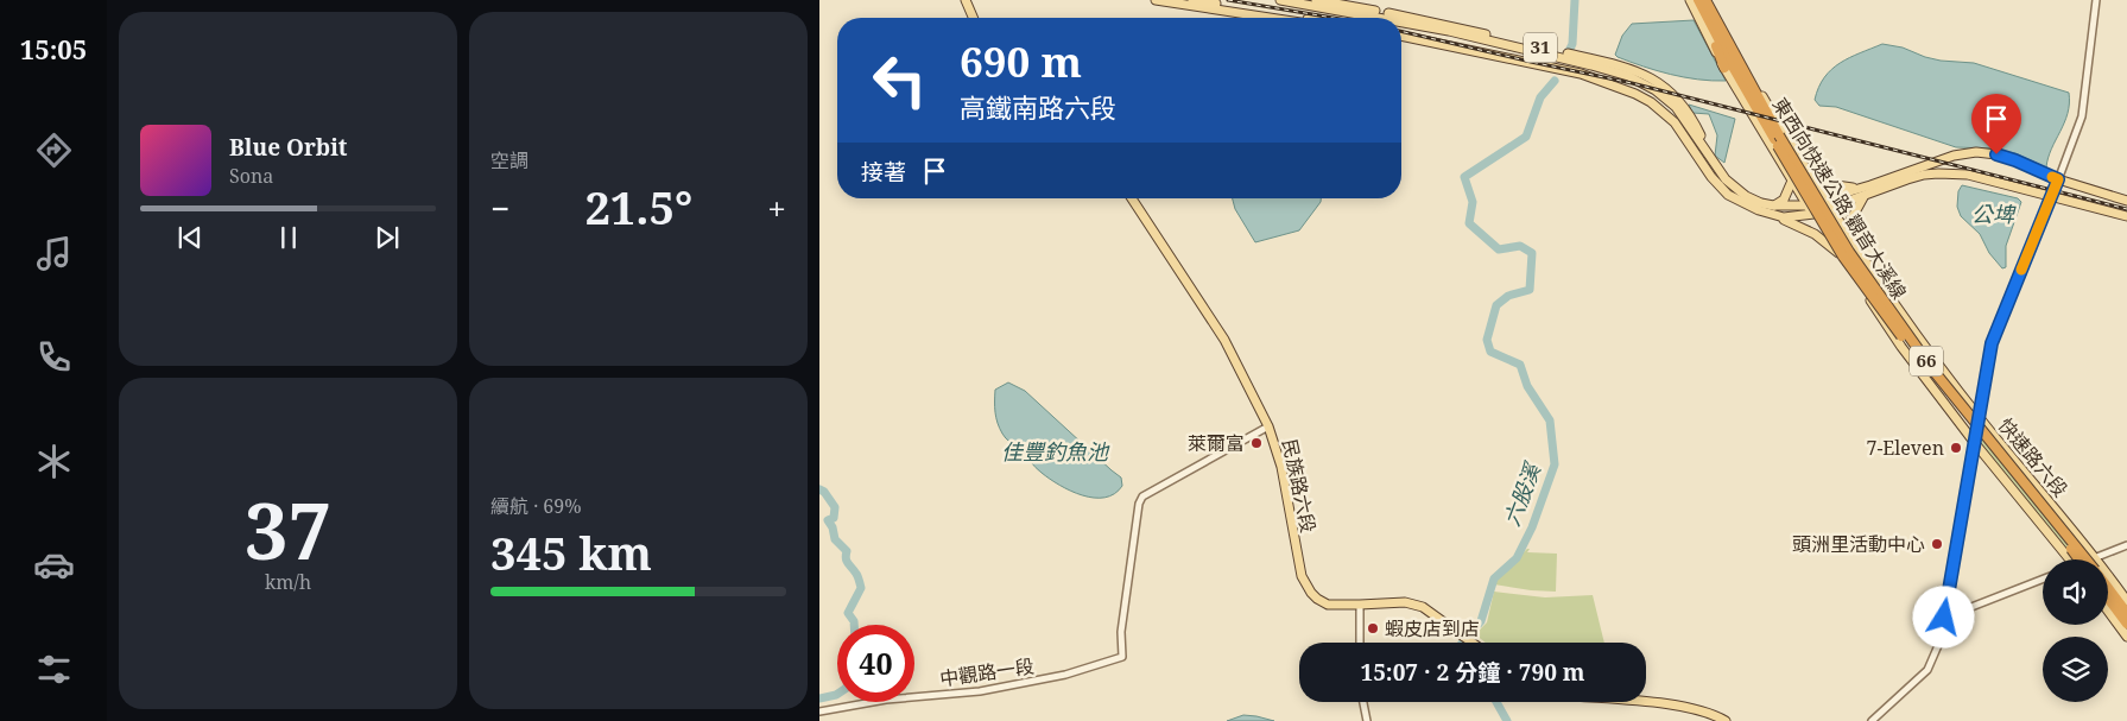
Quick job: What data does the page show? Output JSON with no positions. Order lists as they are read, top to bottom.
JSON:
{
  "streets": {
    "highway": ["東西向快速公路 觀音大溪線", "66"],
    "main road": ["31", "快速路六段", "民族路六段"],
    "street": ["中觀路一段"]
  },
  "crossings": [
    ["31", "快速路六段"],
    ["民族路六段", "中觀路一段"]
  ],
  "water": ["公埤", "佳豐釣魚池", "六股溪"],
  "places": [
    "萊爾富",
    "7-Eleven",
    "頭洲里活動中心",
    "蝦皮店到店"
  ],
  "page": {
    "tabs": "15:05",
    "tile": [
      "空調",
      ["37", "km/h"],
      ["續航 · 69%", "345 km"]
    ],
    "turn": ["690 m", "高鐵南路六段"],
    "song": ["Blue Orbit", "Sona"],
    "then": "接著",
    "heat": ["−", "21.5°", "+"],
    "limit": "40",
    "trip": "15:07 · 2 分鐘 · 790 m"
  }
}
